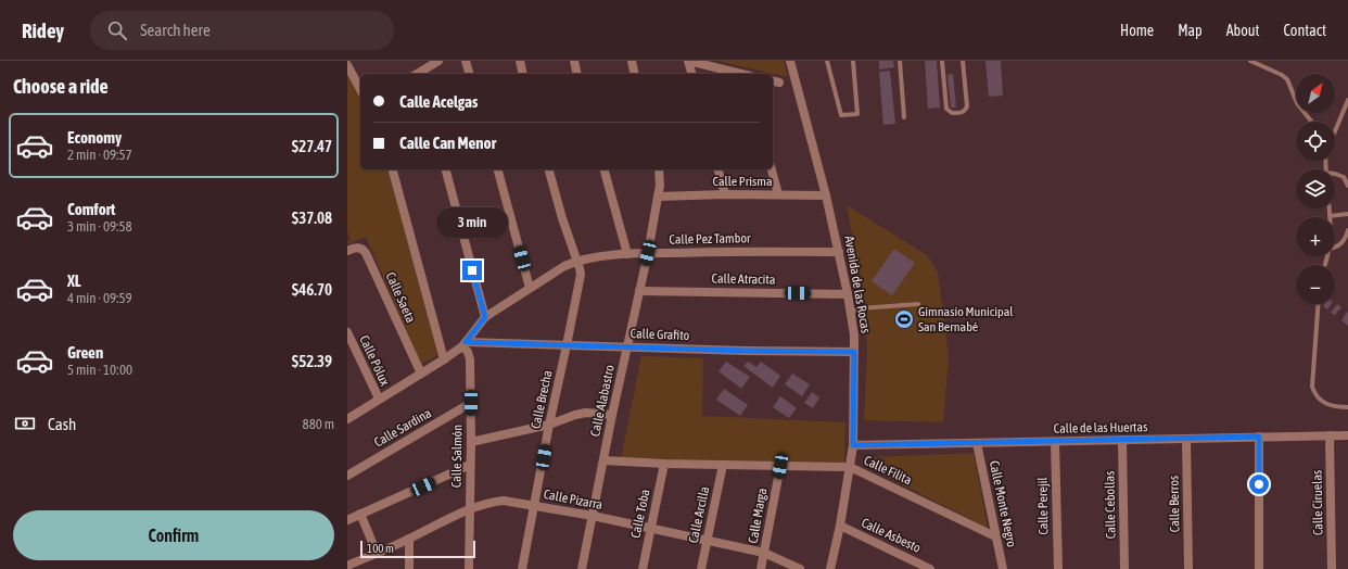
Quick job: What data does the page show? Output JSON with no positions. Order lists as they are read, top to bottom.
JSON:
{
  "streets": {
    "street": [
      "Calle Prisma",
      "Calle Pez Tambor",
      "Calle Atracita",
      "Avenida de las Rocas",
      "Calle Saeta",
      "Calle Grafito",
      "Calle Pólux",
      "Calle Brecha",
      "Calle Alabastro",
      "Calle Sardina",
      "Calle de las Huertas",
      "Calle Salmón",
      "Calle Filita",
      "Calle Pizarra",
      "Calle Ciruelas",
      "Calle Monte Negro",
      "Calle Berros",
      "Calle Cebollas",
      "Calle Perejil",
      "Calle Toba",
      "Calle Arcilla",
      "Calle Marga",
      "Calle Asbesto"
    ]
  },
  "crossings": [
    ["Calle Prisma", "Avenida de las Rocas"],
    ["Calle Prisma", "Calle Alabastro"],
    ["Calle Pez Tambor", "Avenida de las Rocas"],
    ["Calle Pez Tambor", "Calle Saeta"],
    ["Calle Pez Tambor", "Calle Grafito"],
    ["Calle Pez Tambor", "Calle Pólux"],
    ["Calle Pez Tambor", "Calle Brecha"],
    ["Calle Pez Tambor", "Calle Alabastro"],
    ["Calle Pez Tambor", "Calle Salmón"],
    ["Calle Atracita", "Avenida de las Rocas"],
    ["Calle Atracita", "Calle Alabastro"],
    ["Avenida de las Rocas", "Calle Grafito"],
    ["Avenida de las Rocas", "Calle de las Huertas"],
    ["Avenida de las Rocas", "Calle Filita"],
    ["Avenida de las Rocas", "Calle Asbesto"],
    ["Calle Grafito", "Calle Brecha"],
    ["Calle Grafito", "Calle Alabastro"],
    ["Calle Grafito", "Calle Salmón"],
    ["Calle Brecha", "Calle Pizarra"],
    ["Calle Alabastro", "Calle Filita"],
    ["Calle Alabastro", "Calle Pizarra"],
    ["Calle Sardina", "Calle Salmón"],
    ["Calle de las Huertas", "Calle Ciruelas"],
    ["Calle de las Huertas", "Calle Monte Negro"],
    ["Calle de las Huertas", "Calle Berros"],
    ["Calle de las Huertas", "Calle Cebollas"],
    ["Calle de las Huertas", "Calle Perejil"],
    ["Calle Salmón", "Calle Pizarra"],
    ["Calle Filita", "Calle Monte Negro"],
    ["Calle Filita", "Calle Toba"],
    ["Calle Filita", "Calle Arcilla"],
    ["Calle Filita", "Calle Marga"],
    ["Calle Pizarra", "Calle Toba"],
    ["Calle Pizarra", "Calle Arcilla"],
    ["Calle Pizarra", "Calle Marga"]
  ],
  "places": {
    "sports": ["Gimnasio Municipal San Bernabé"]
  },
  "scale_bar": "100 m",
  "north": "top right",
  "page": {
    "header": "Ridey",
    "search": "Search here",
    "nav": [
      "Home",
      "Map",
      "About",
      "Contact"
    ],
    "heading": "Choose a ride",
    "map_buttons": ["+", "−"],
    "banner": ["Calle Acelgas", "Calle Can Menor"],
    "list": [
      {
        "name": "Economy",
        "note": "2 min · 09:57",
        "value": "$27.47"
      },
      {
        "name": "Comfort",
        "note": "3 min · 09:58",
        "value": "$37.08"
      },
      {
        "name": "XL",
        "note": "4 min · 09:59",
        "value": "$46.70"
      },
      {
        "name": "Green",
        "note": "5 min · 10:00",
        "value": "$52.39"
      }
    ],
    "bubble": "3 min",
    "pay": ["Cash", "880 m"],
    "buttons": "Confirm",
    "scale": "100 m"
  }
}
